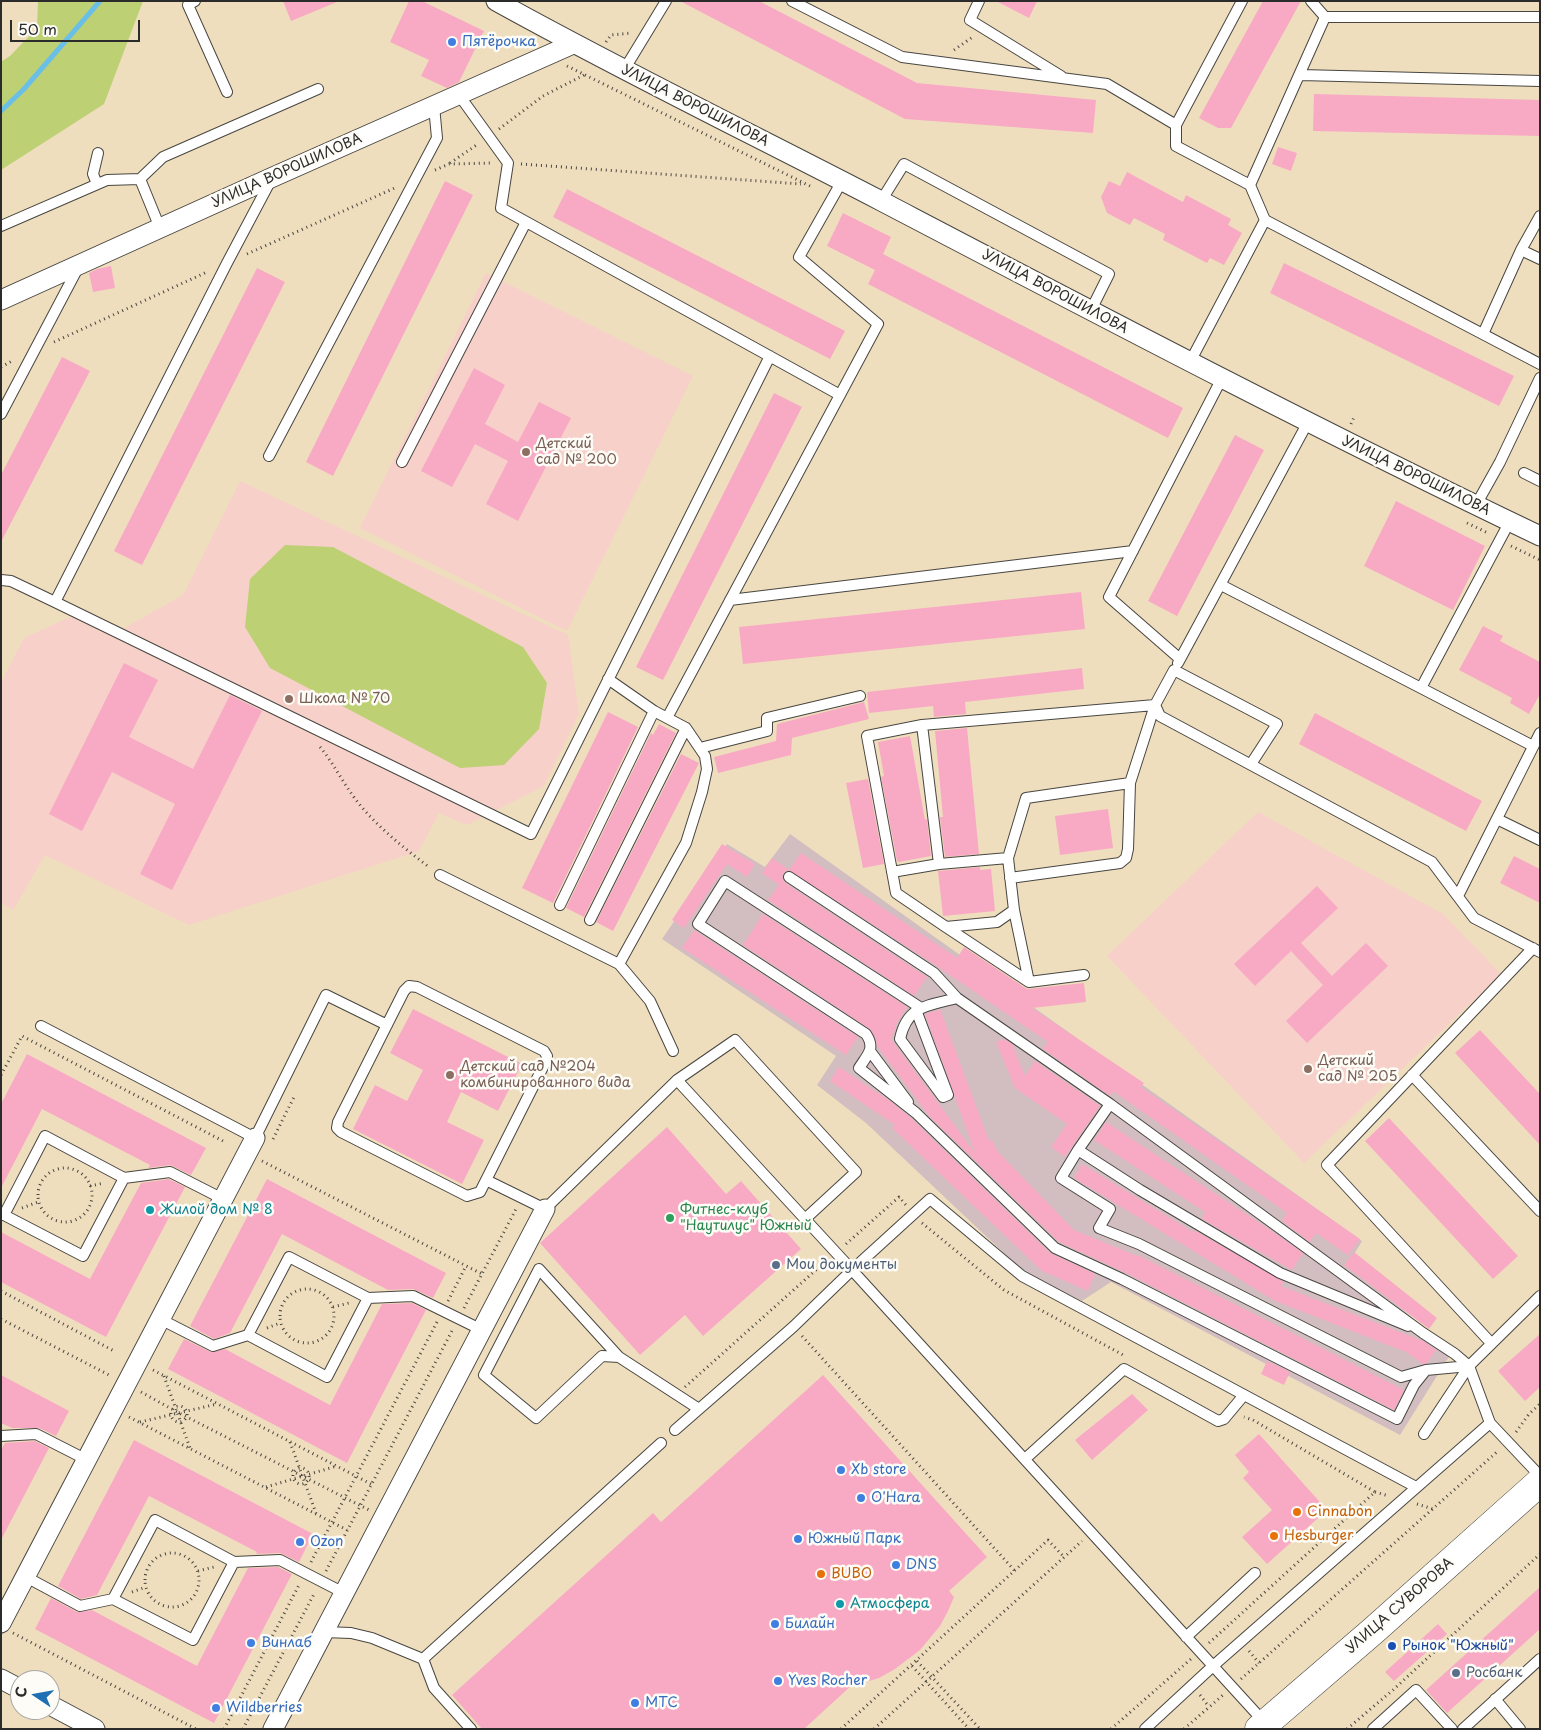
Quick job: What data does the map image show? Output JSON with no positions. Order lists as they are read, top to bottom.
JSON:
{
  "streets": {
    "main road": ["УЛИЦА СУВОРОВА"],
    "street": ["УЛИЦА ВОРОШИЛОВА"]
  },
  "places": [
    "Пятёрочка",
    "Детский сад № 200",
    "Школа № 70",
    "Детский сад № 205",
    "Детский сад №204 комбинированного вида",
    "Жилой дом № 8",
    "Фитнес-клуб \"Наутилус\" Южный",
    "Мои документы",
    "Xb store",
    "O'Hara",
    "Cinnabon",
    "Hesburger",
    "Южный Парк",
    "Ozon",
    "DNS",
    "BUBO",
    "Атмосфера",
    "Билайн",
    "Винлаб",
    "Рынок \"Южный\"",
    "Росбанк",
    "Yves Rocher",
    "МТС",
    "Wildberries"
  ],
  "scale_bar": "50 m",
  "north": "left"
}
